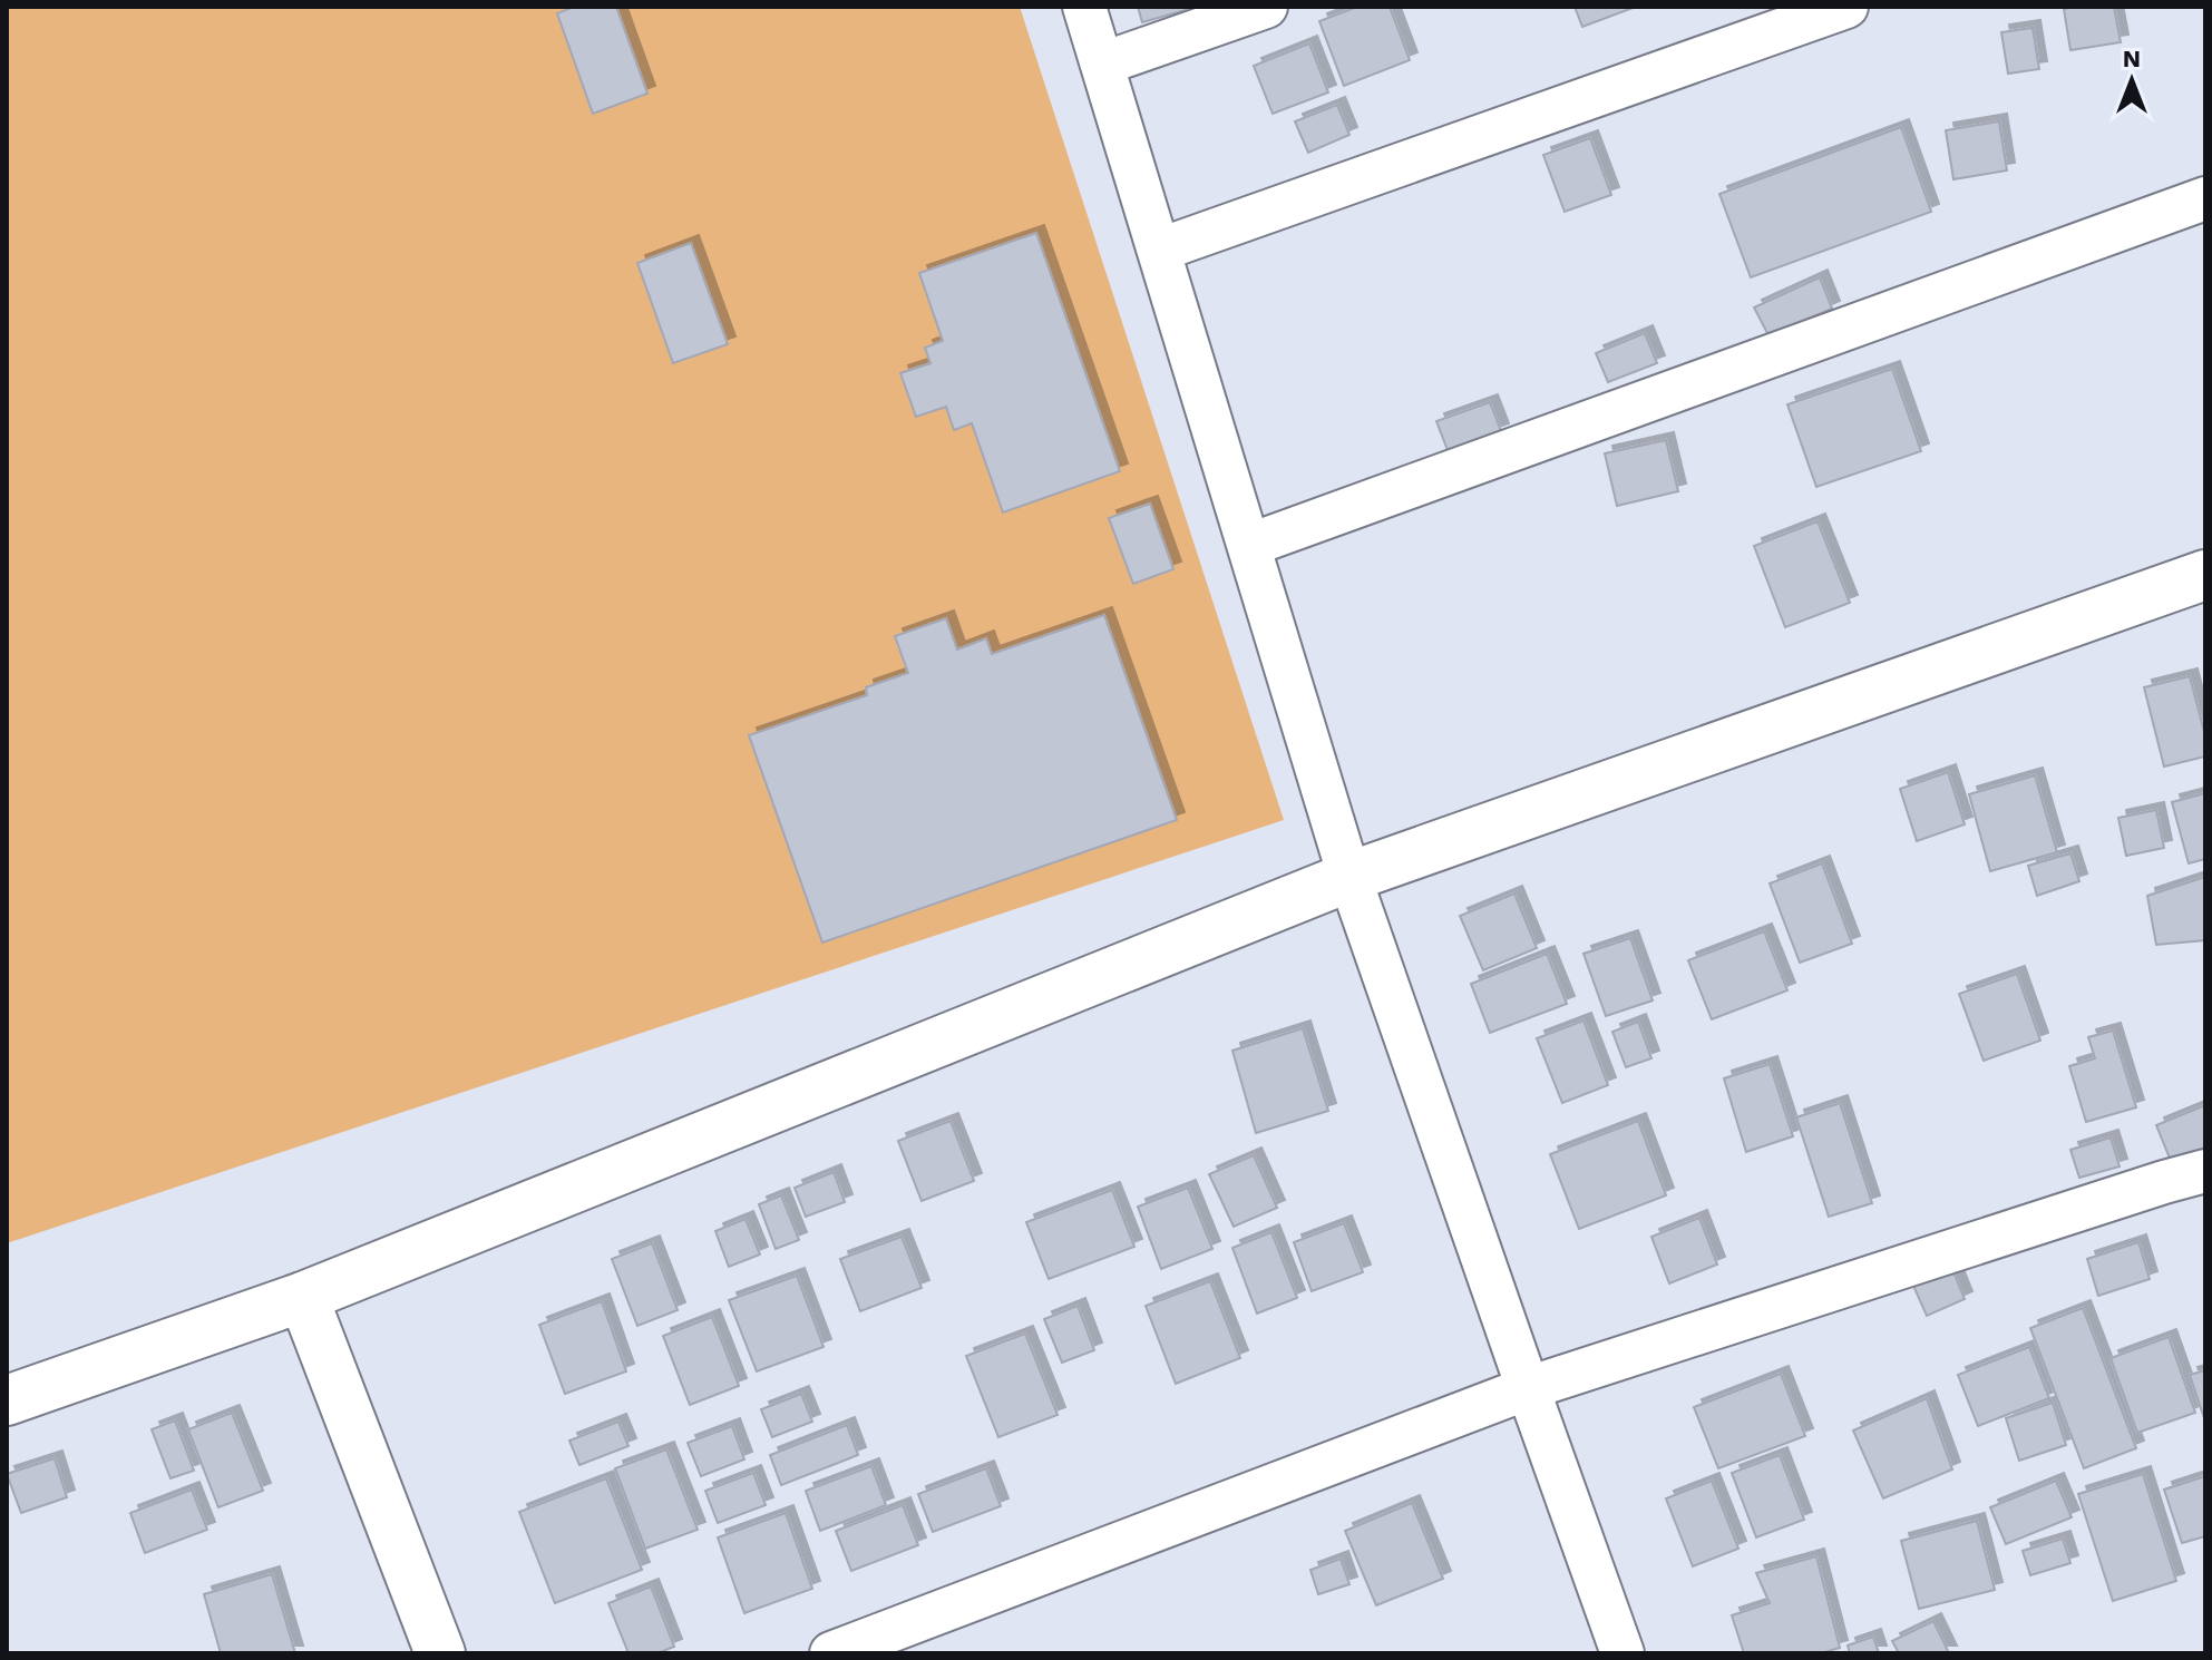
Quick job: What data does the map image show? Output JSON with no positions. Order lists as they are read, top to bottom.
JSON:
{
  "north": "top"
}
